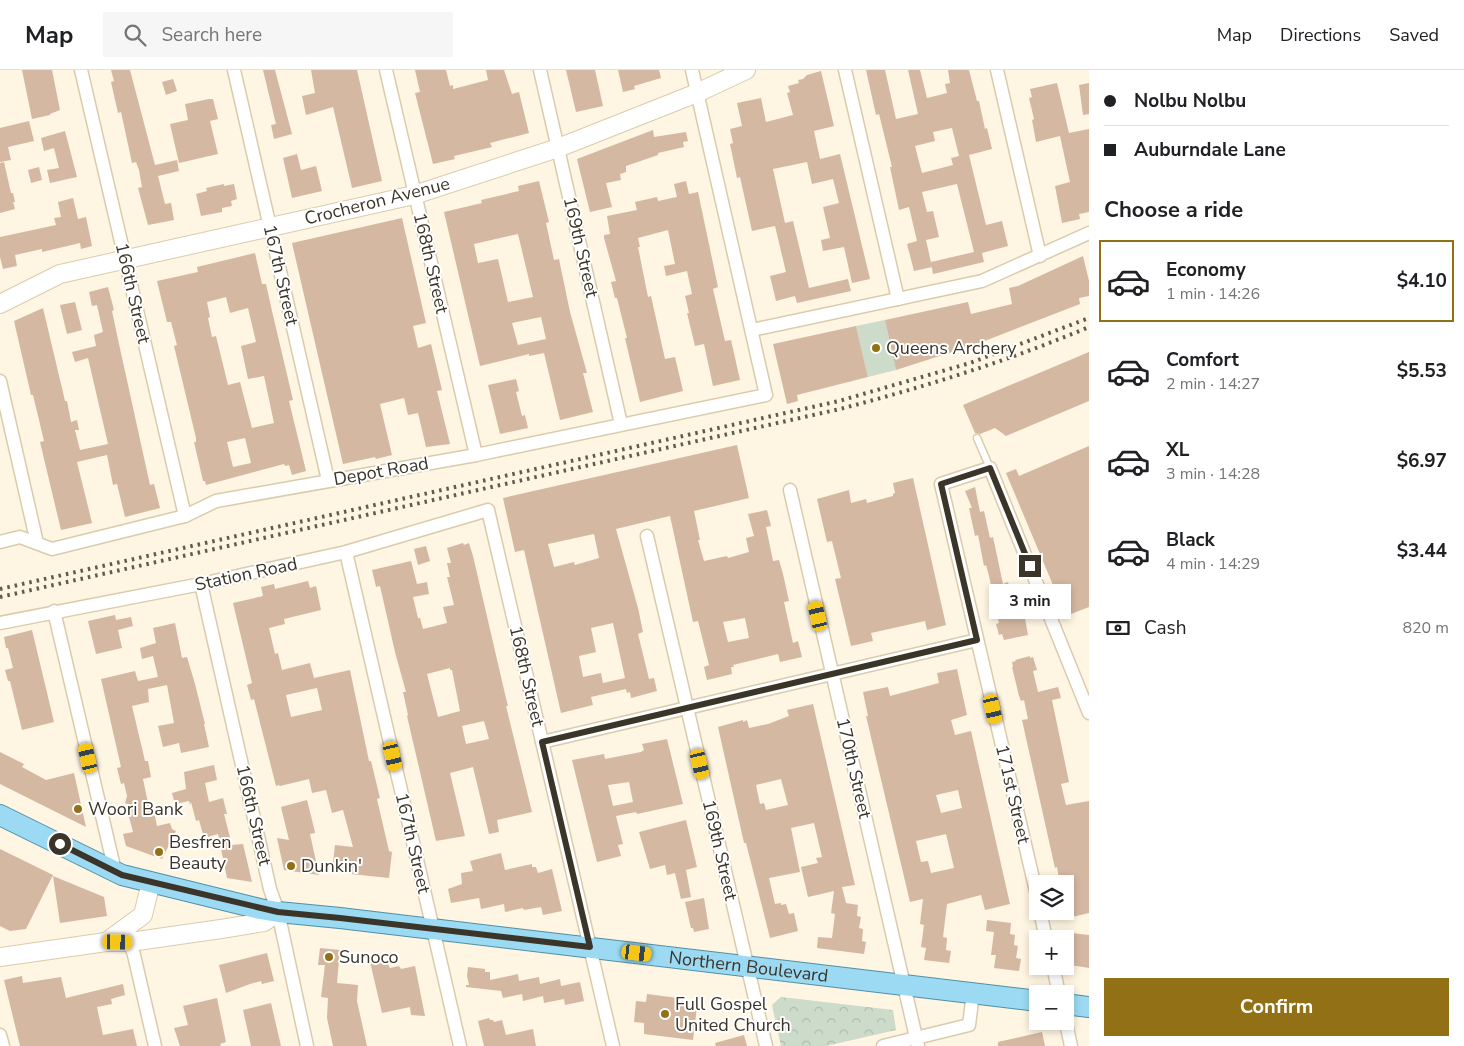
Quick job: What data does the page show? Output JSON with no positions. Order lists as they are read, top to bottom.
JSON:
{
  "streets": {
    "main road": ["Northern Boulevard"],
    "street": [
      "Crocheron Avenue",
      "169th Street",
      "168th Street",
      "167th Street",
      "166th Street",
      "Depot Road",
      "Station Road",
      "170th Street",
      "171st Street"
    ]
  },
  "crossings": [
    ["Crocheron Avenue", "169th Street"],
    ["Crocheron Avenue", "168th Street"],
    ["Crocheron Avenue", "167th Street"],
    ["Crocheron Avenue", "166th Street"],
    ["169th Street", "Depot Road"],
    ["169th Street", "Northern Boulevard"],
    ["168th Street", "Depot Road"],
    ["168th Street", "Station Road"],
    ["168th Street", "Northern Boulevard"],
    ["167th Street", "Depot Road"],
    ["167th Street", "Station Road"],
    ["167th Street", "Northern Boulevard"],
    ["166th Street", "Depot Road"],
    ["166th Street", "Station Road"],
    ["166th Street", "Northern Boulevard"],
    ["170th Street", "Northern Boulevard"]
  ],
  "places": [
    "Queens Archery",
    "Woori Bank",
    "Besfren Beauty",
    "Dunkin'",
    "Sunoco",
    "Full Gospel United Church"
  ],
  "page": {
    "header": "Map",
    "search": "Search here",
    "nav": ["Map", "Directions", "Saved"],
    "banner": ["Nolbu Nolbu", "Auburndale Lane"],
    "heading": "Choose a ride",
    "list": [
      {
        "name": "Economy",
        "note": "1 min · 14:26",
        "value": "$4.10"
      },
      {
        "name": "Comfort",
        "note": "2 min · 14:27",
        "value": "$5.53"
      },
      {
        "name": "XL",
        "note": "3 min · 14:28",
        "value": "$6.97"
      },
      {
        "name": "Black",
        "note": "4 min · 14:29",
        "value": "$3.44"
      }
    ],
    "bubble": "3 min",
    "pay": ["Cash", "820 m"],
    "map_buttons": ["+", "−"],
    "buttons": "Confirm"
  }
}
